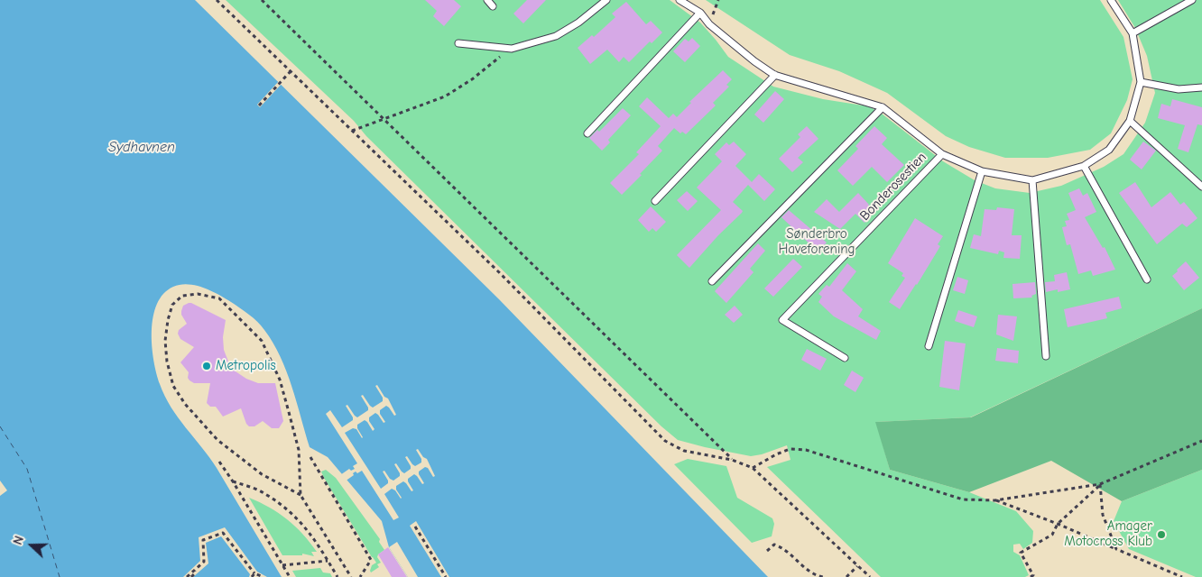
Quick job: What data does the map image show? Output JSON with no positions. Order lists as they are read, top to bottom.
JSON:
{
  "streets": {
    "lane": ["Bonderosestien"]
  },
  "water": ["Sydhavnen"],
  "parks": ["Sønderbro Haveforening"],
  "places": ["Metropolis", "Amager Motocross Klub"],
  "north": "left"
}
